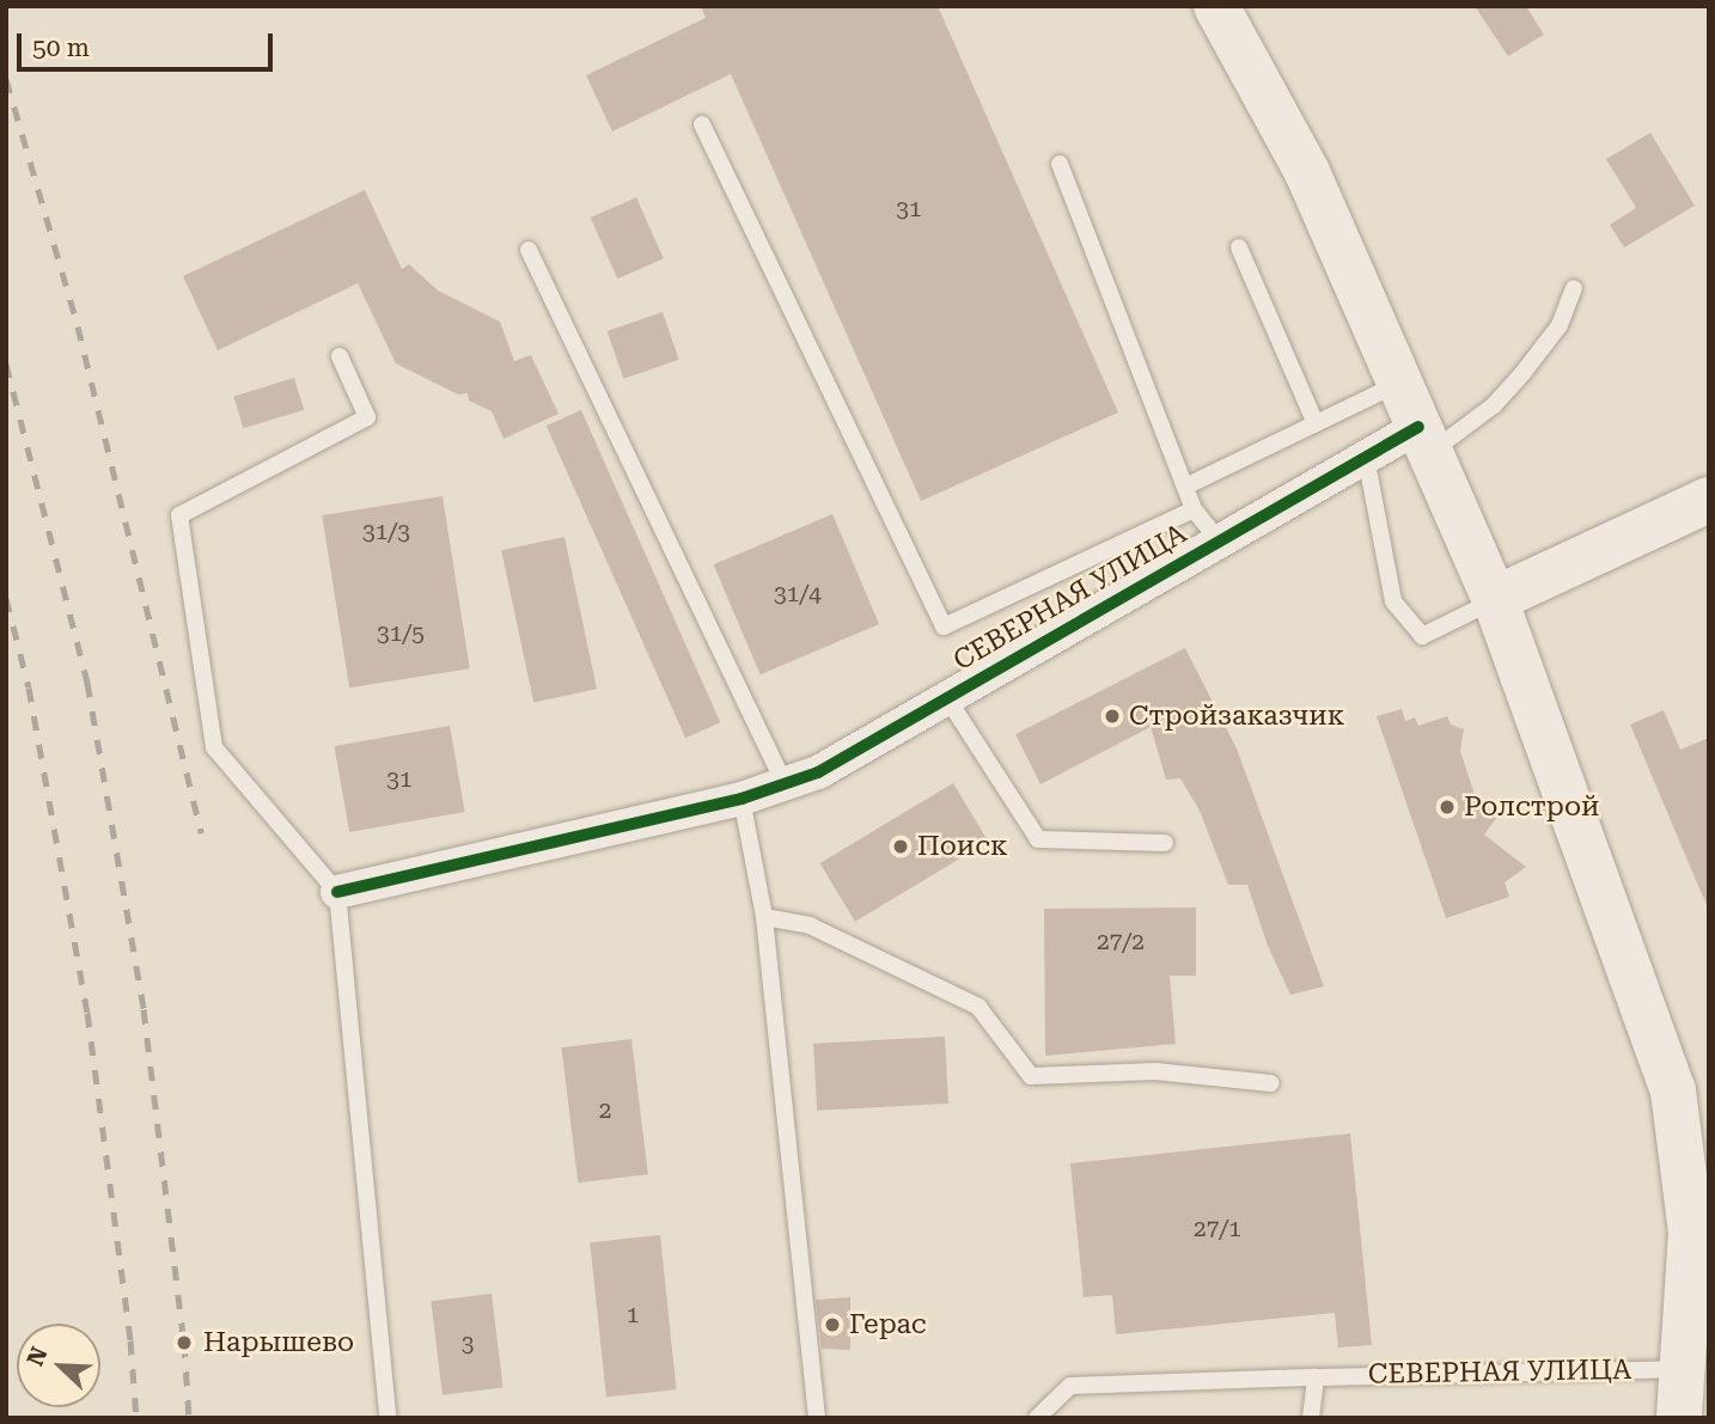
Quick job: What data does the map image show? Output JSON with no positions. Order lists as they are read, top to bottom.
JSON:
{
  "streets": {
    "street": ["СЕВЕРНАЯ УЛИЦА"]
  },
  "places": [
    "Стройзаказчик",
    "Ролстрой",
    "Поиск",
    "Герас",
    "Нарышево"
  ],
  "house_numbers": [
    "31",
    "31/3",
    "31/4",
    "31/5",
    "31",
    "27/2",
    "2",
    "27/1",
    "1",
    "3"
  ],
  "scale_bar": "50 m",
  "north": "top left"
}
